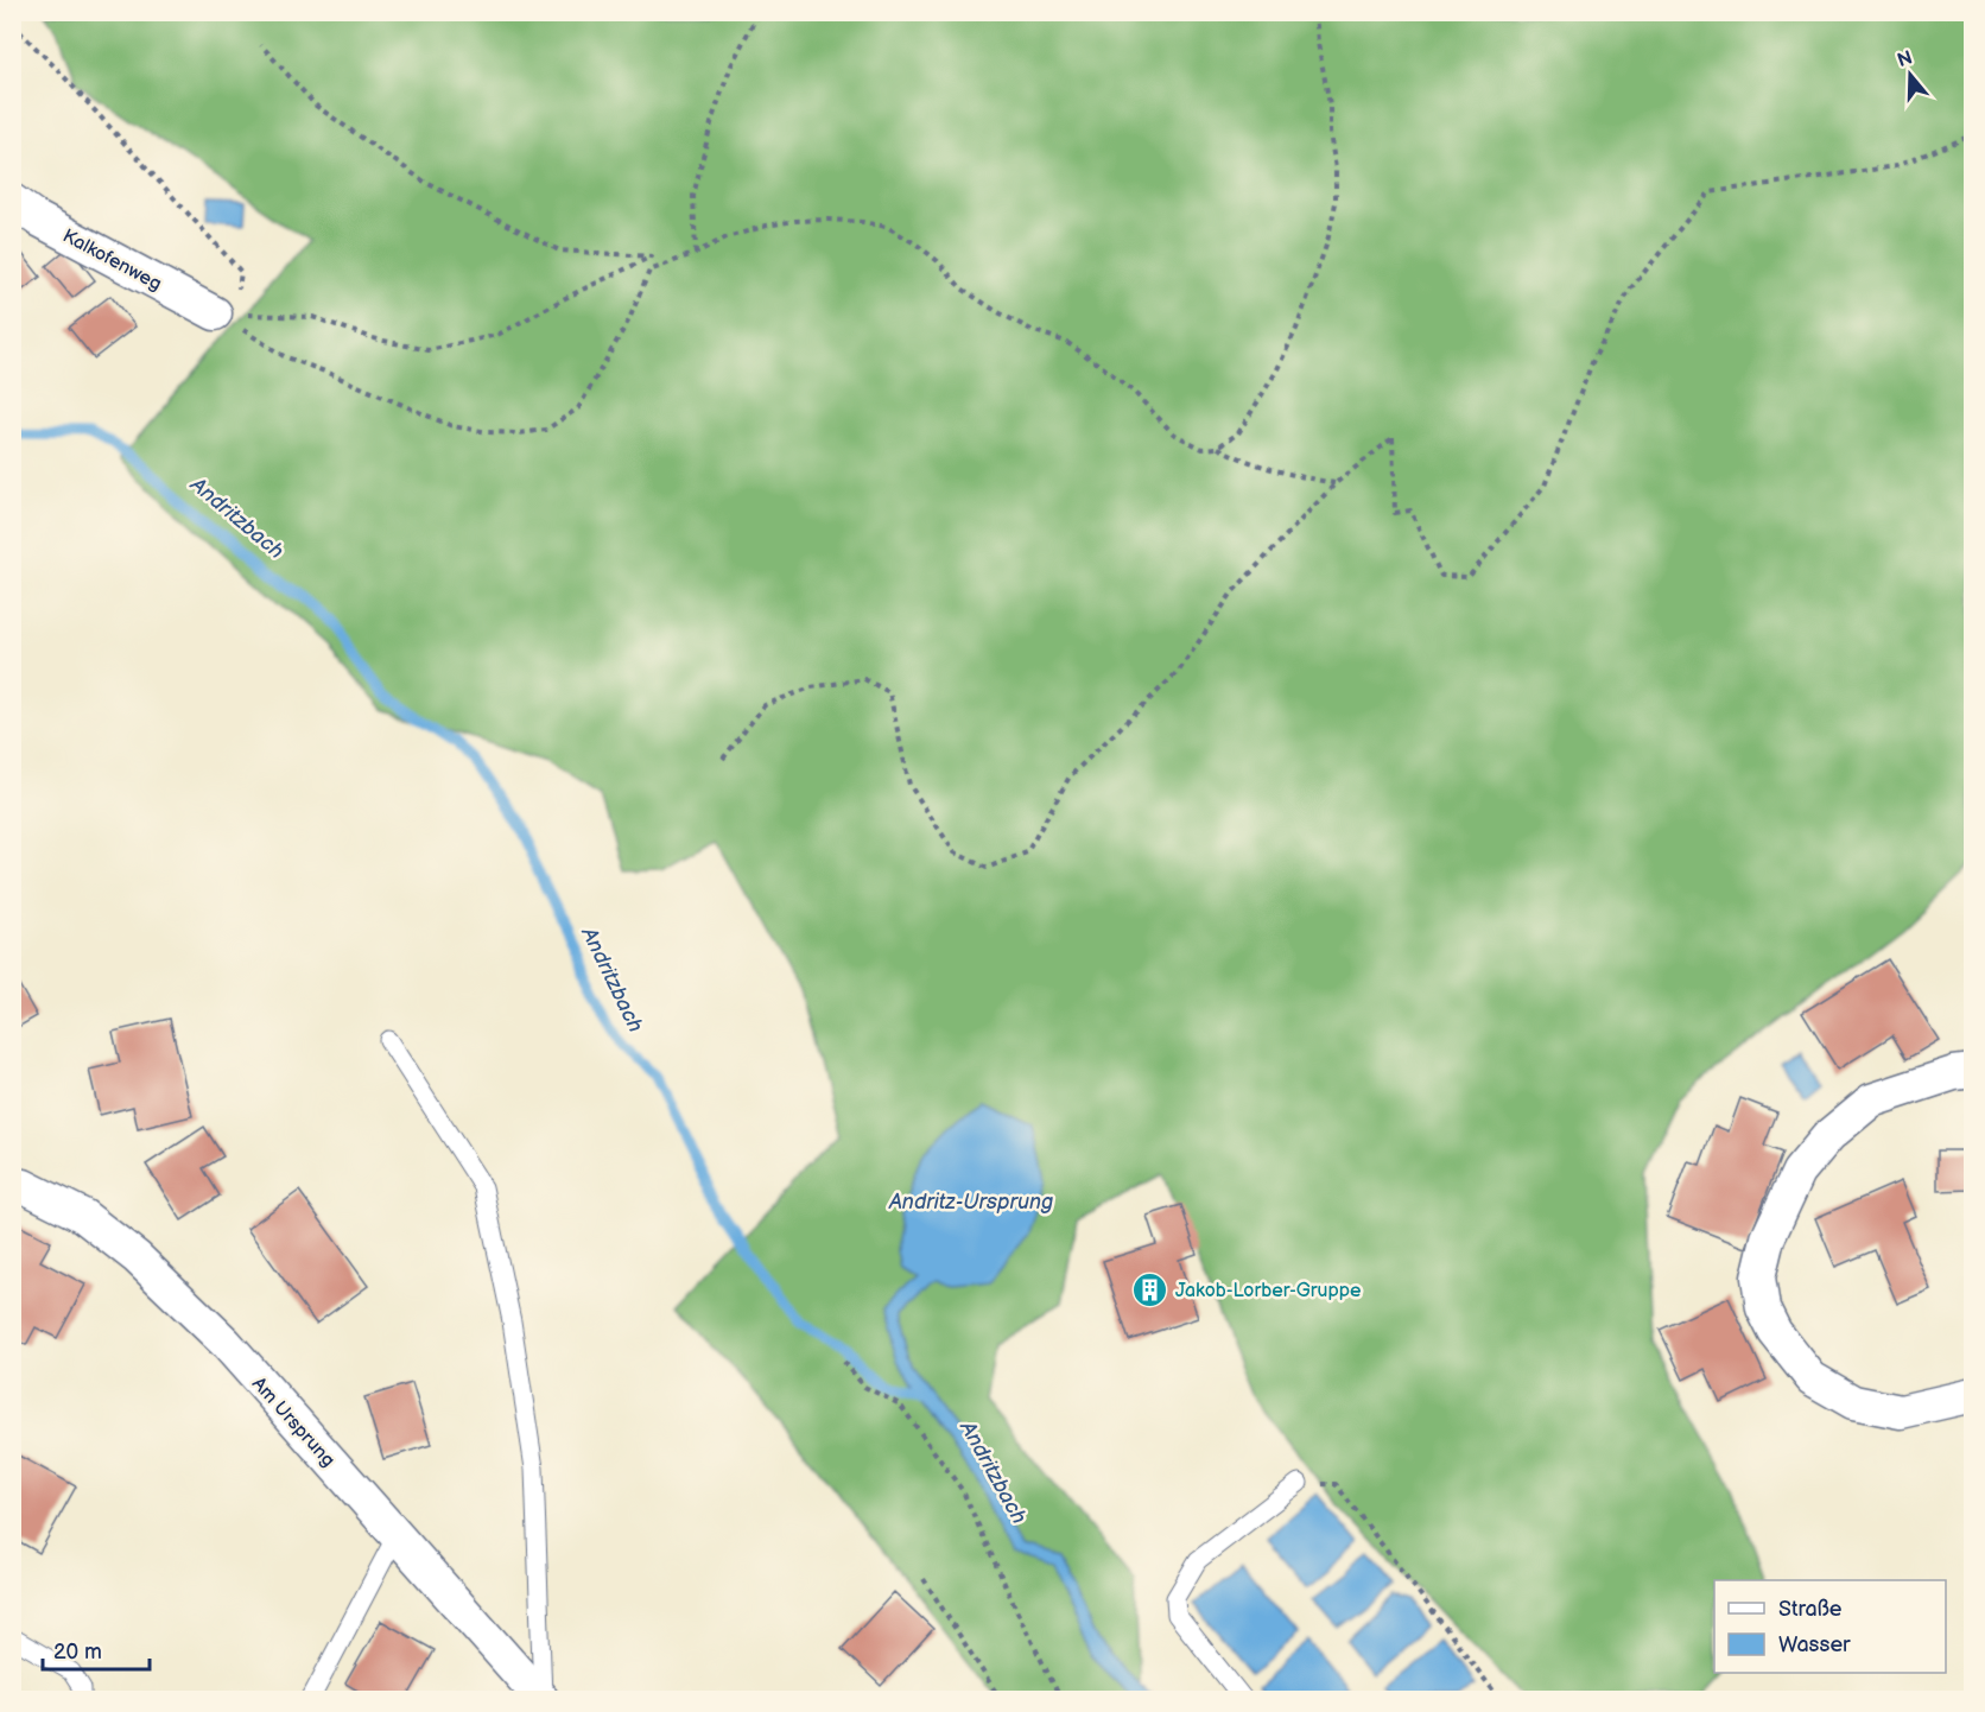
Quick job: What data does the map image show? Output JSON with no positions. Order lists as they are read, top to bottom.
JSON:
{
  "streets": {
    "street": ["Kalkofenweg", "Am Ursprung"]
  },
  "water": ["Andritzbach", "Andritz-Ursprung"],
  "places": {
    "building": ["Jakob-Lorber-Gruppe"]
  },
  "legend": ["Straße", "Wasser"],
  "scale_bar": "20 m",
  "north": "top"
}
